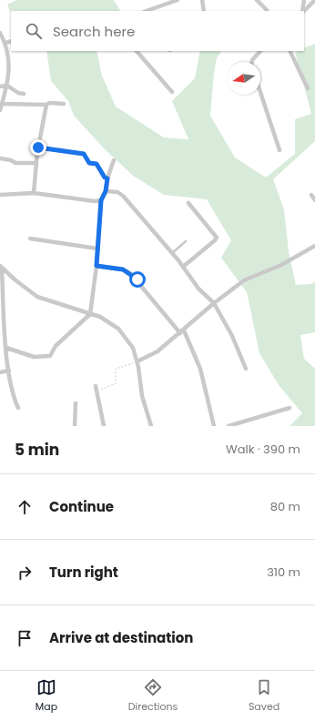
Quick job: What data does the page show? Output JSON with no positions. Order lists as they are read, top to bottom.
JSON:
{
  "north": "left",
  "page": {
    "search": "Search here",
    "heading": ["5 min", "Walk · 390 m"],
    "list": [
      ["Continue", "80 m"],
      ["Turn right", "310 m"],
      "Arrive at destination"
    ],
    "nav": ["Map", "Directions", "Saved"]
  }
}
